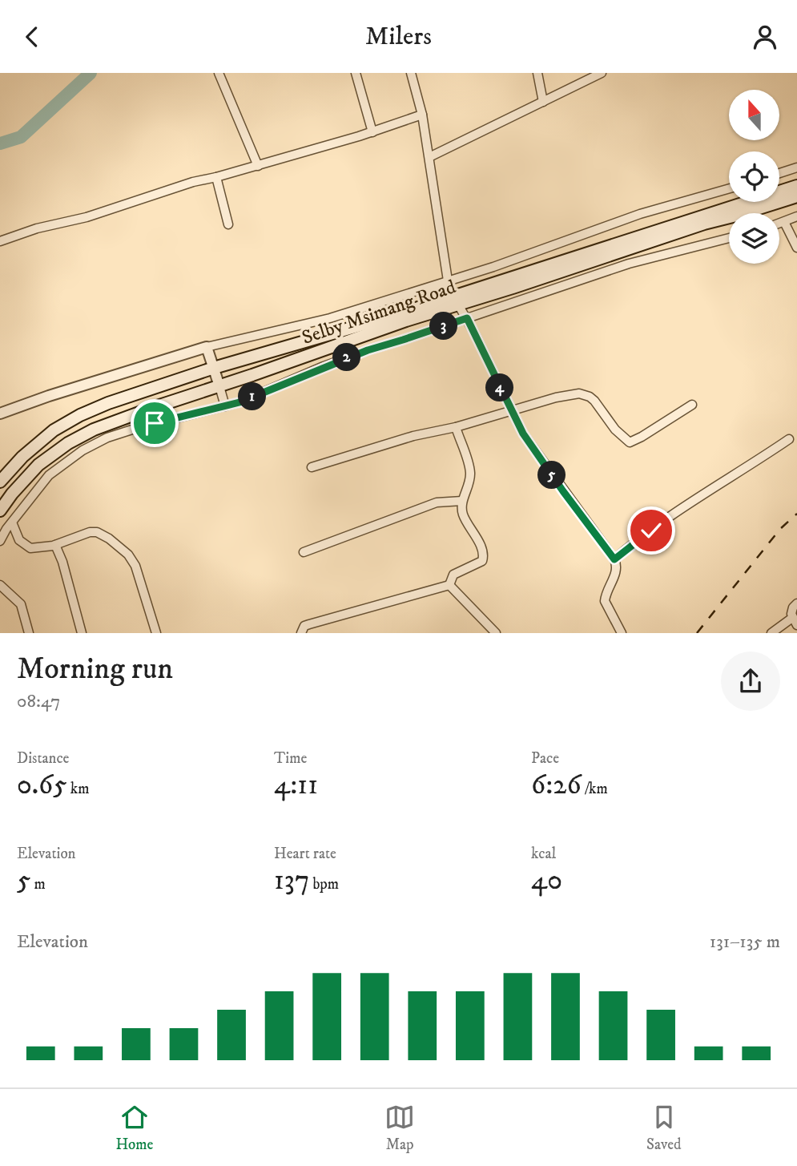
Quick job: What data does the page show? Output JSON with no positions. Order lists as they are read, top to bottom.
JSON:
{
  "streets": {
    "main road": ["Selby Msimang Road"]
  },
  "north": "top",
  "page": {
    "header": "Milers",
    "pins": [
      "3",
      "2",
      "4",
      "1",
      "5"
    ],
    "heading": ["Morning run", "08:47"],
    "stats": [
      ["Distance", "0.65 km"],
      ["Time", "4:11"],
      ["Pace", "6:26 /km"],
      ["Elevation", "5 m"],
      ["Heart rate", "137 bpm"],
      ["kcal", "40"]
    ],
    "chart": ["Elevation", "131–135 m"],
    "tabs": ["Home", "Map", "Saved"]
  }
}
